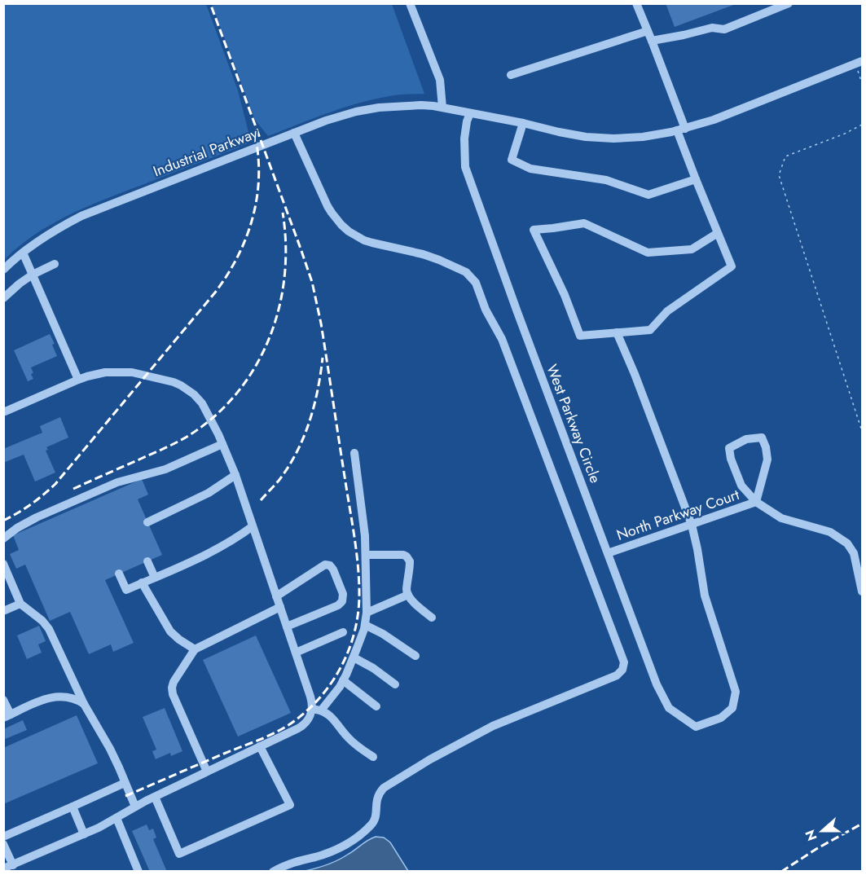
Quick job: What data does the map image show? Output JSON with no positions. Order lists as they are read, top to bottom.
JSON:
{
  "streets": {
    "street": ["Industrial Parkway", "West Parkway Circle", "North Parkway Court"]
  },
  "crossings": [
    ["Industrial Parkway", "West Parkway Circle"],
    ["West Parkway Circle", "North Parkway Court"]
  ],
  "north": "left"
}
